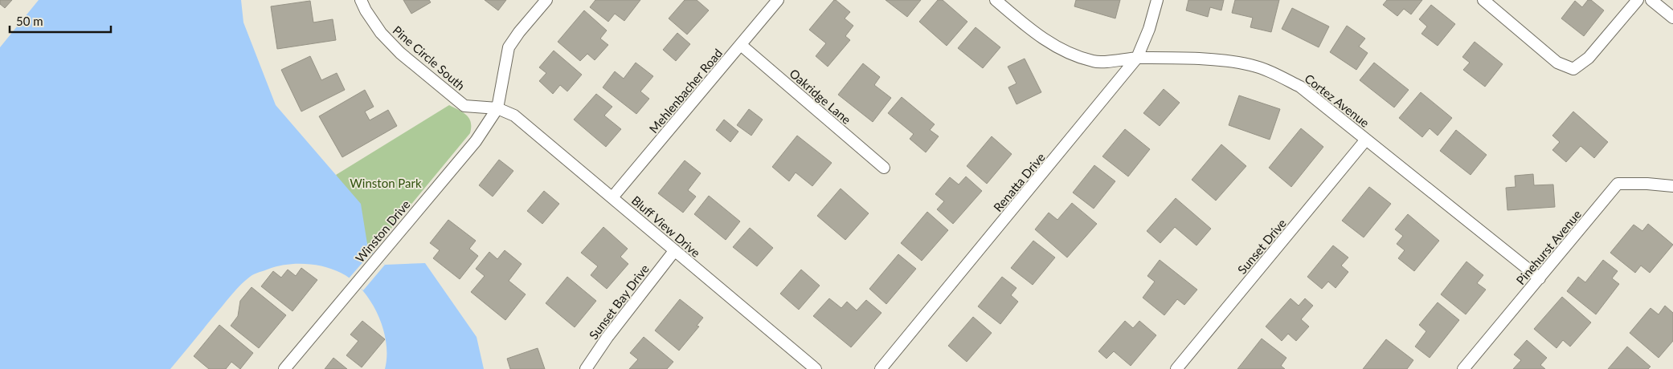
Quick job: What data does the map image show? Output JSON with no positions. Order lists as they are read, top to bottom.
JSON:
{
  "streets": {
    "street": [
      "Pine Circle South",
      "Mehlenbacher Road",
      "Oakridge Lane",
      "Cortez Avenue",
      "Renatta Drive",
      "Bluff View Drive",
      "Winston Drive",
      "Sunset Drive",
      "Pinehurst Avenue",
      "Sunset Bay Drive"
    ]
  },
  "crossings": [
    ["Pine Circle South", "Bluff View Drive"],
    ["Pine Circle South", "Winston Drive"],
    ["Mehlenbacher Road", "Oakridge Lane"],
    ["Mehlenbacher Road", "Bluff View Drive"],
    ["Cortez Avenue", "Renatta Drive"],
    ["Cortez Avenue", "Sunset Drive"],
    ["Cortez Avenue", "Pinehurst Avenue"],
    ["Bluff View Drive", "Winston Drive"],
    ["Bluff View Drive", "Sunset Bay Drive"]
  ],
  "parks": ["Winston Park"],
  "scale_bar": "50 m"
}
